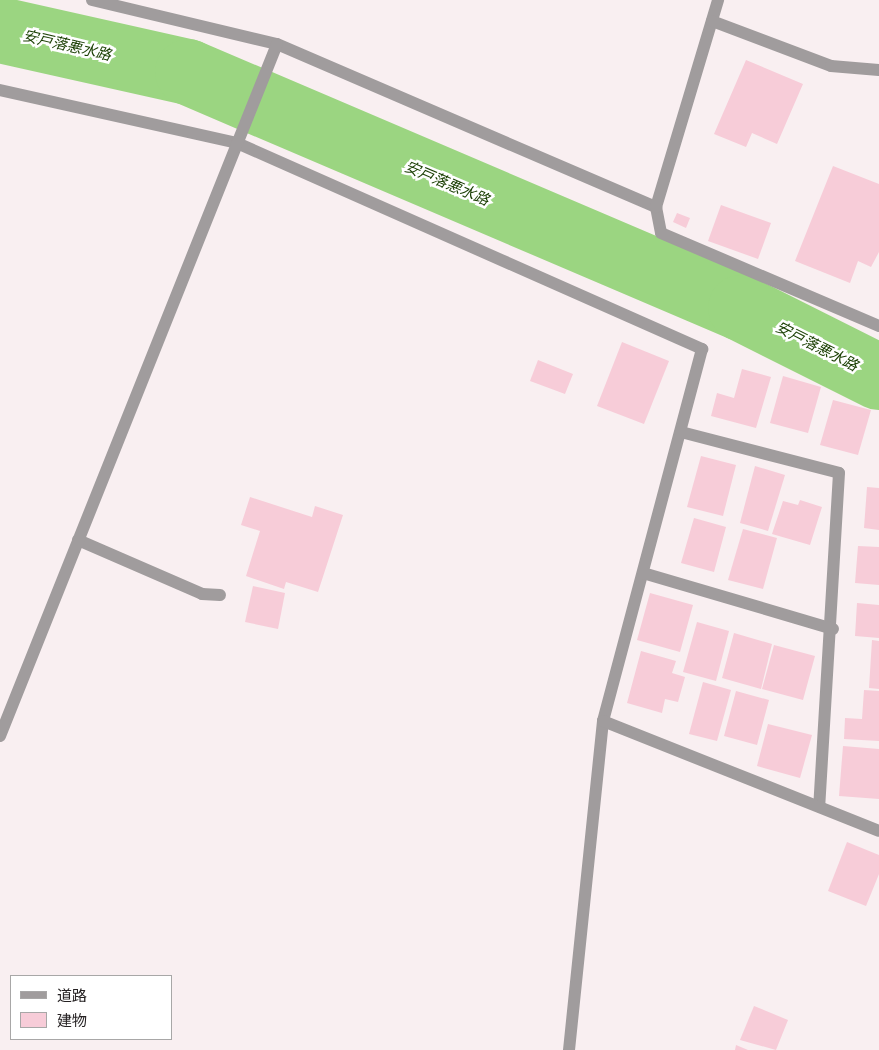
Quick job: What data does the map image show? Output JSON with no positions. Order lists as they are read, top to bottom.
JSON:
{
  "water": ["安戸落悪水路"],
  "legend": ["道路", "建物"]
}
